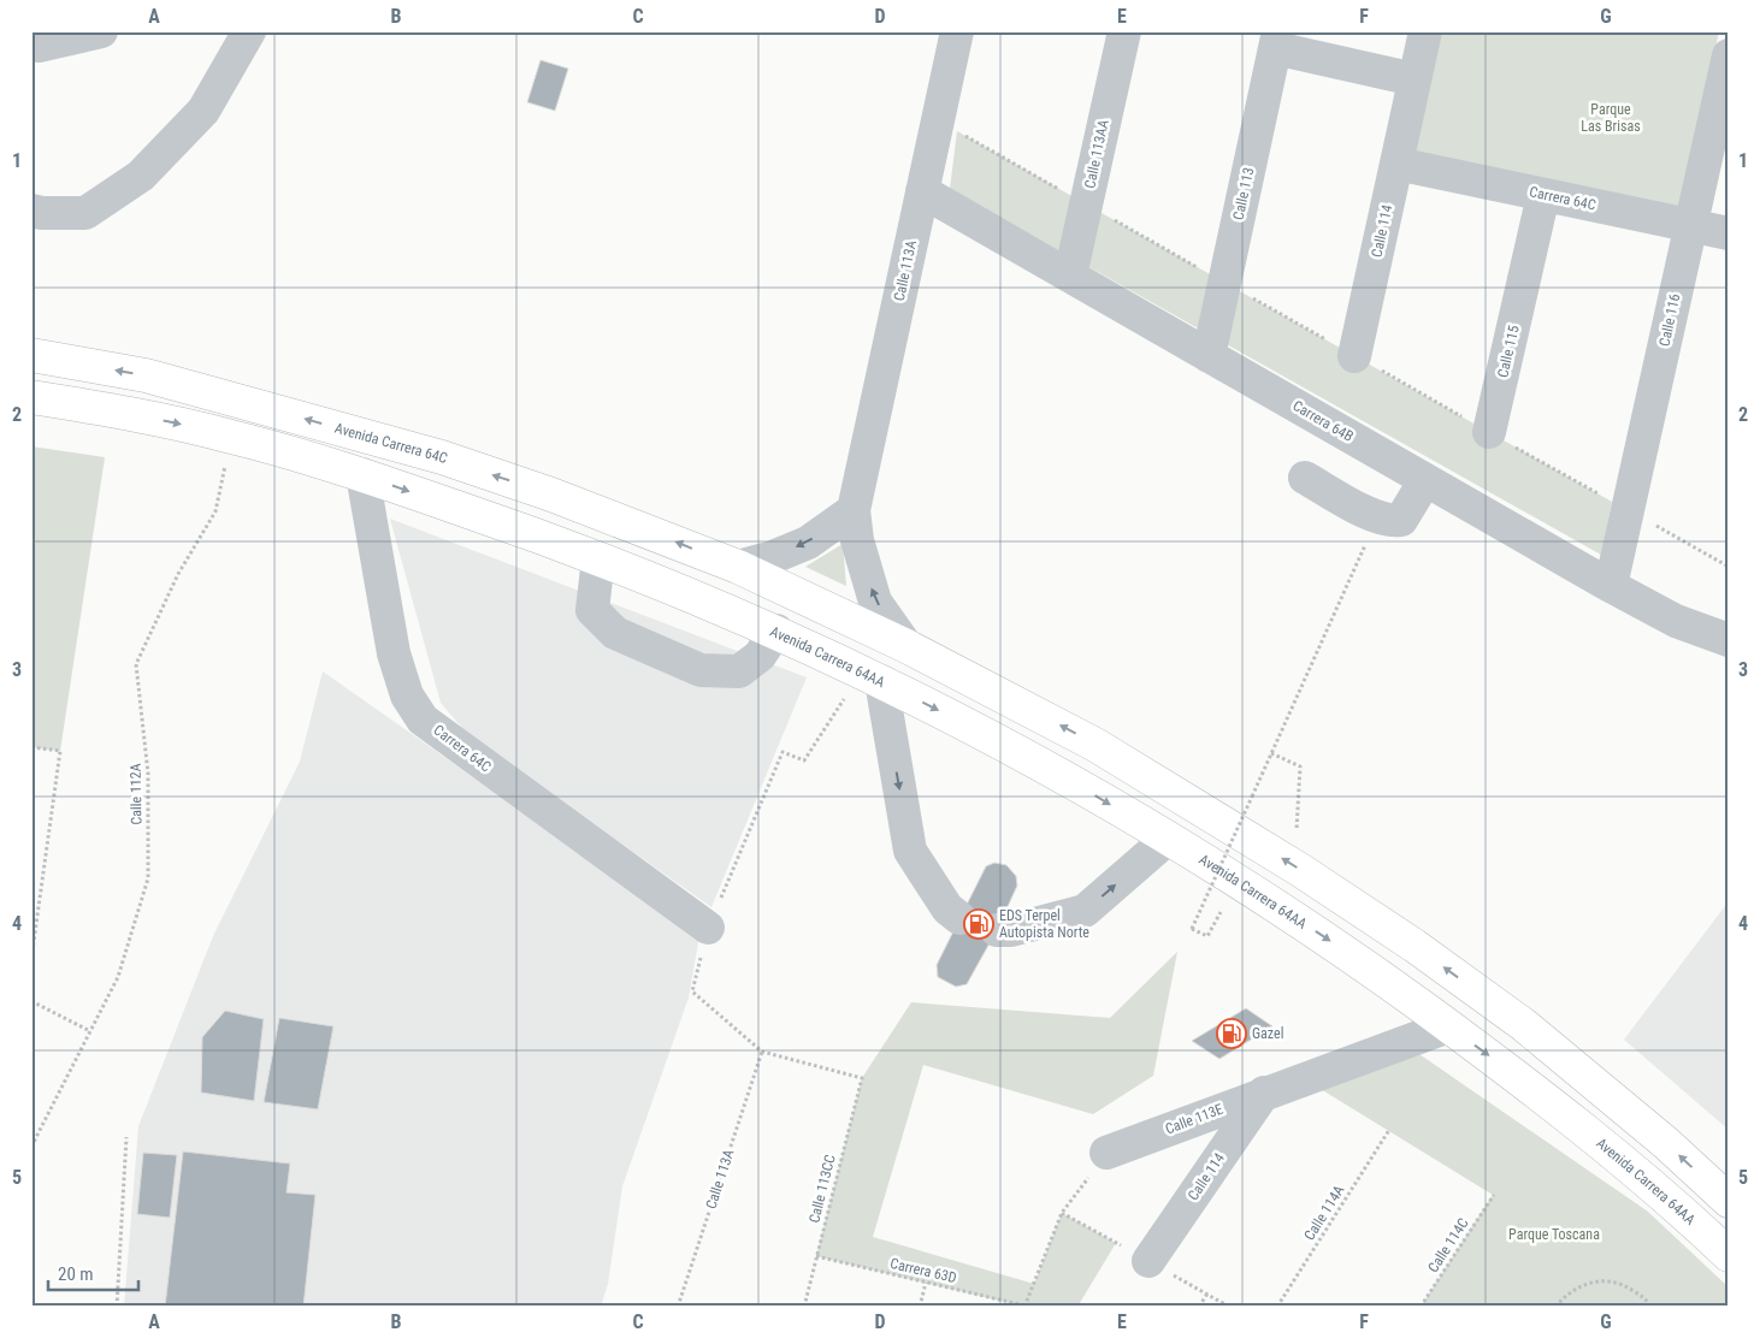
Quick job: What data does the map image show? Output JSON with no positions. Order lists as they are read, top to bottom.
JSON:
{
  "streets": {
    "main road": ["Avenida Carrera 64C", "Avenida Carrera 64AA"],
    "street": [
      "Calle 113AA",
      "Calle 113",
      "Carrera 64C",
      "Calle 114",
      "Calle 113A",
      "Calle 116",
      "Calle 115",
      "Carrera 64B",
      "Calle 113E"
    ],
    "path": [
      "Calle 112A",
      "Calle 113CC",
      "Calle 114A",
      "Calle 114C",
      "Carrera 63D"
    ]
  },
  "crossings": [
    ["Calle 113AA", "Carrera 64B"],
    ["Calle 113", "Carrera 64B"],
    ["Carrera 64C", "Calle 114"],
    ["Carrera 64C", "Calle 116"],
    ["Carrera 64C", "Calle 115"],
    ["Calle 114", "Calle 113E"],
    ["Calle 113A", "Carrera 64B"],
    ["Calle 113A", "Calle 113CC"],
    ["Calle 116", "Carrera 64B"],
    ["Avenida Carrera 64AA", "Calle 113E"],
    ["Calle 113CC", "Carrera 63D"]
  ],
  "parks": ["Parque Las Brisas", "Parque Toscana"],
  "places": {
    "fuel station": ["EDS Terpel Autopista Norte", "Gazel"]
  },
  "scale_bar": "20 m",
  "grid": {
    "columns": [
      "A",
      "B",
      "C",
      "D",
      "E",
      "F",
      "G"
    ],
    "rows": [
      "1",
      "2",
      "3",
      "4",
      "5"
    ]
  }
}
